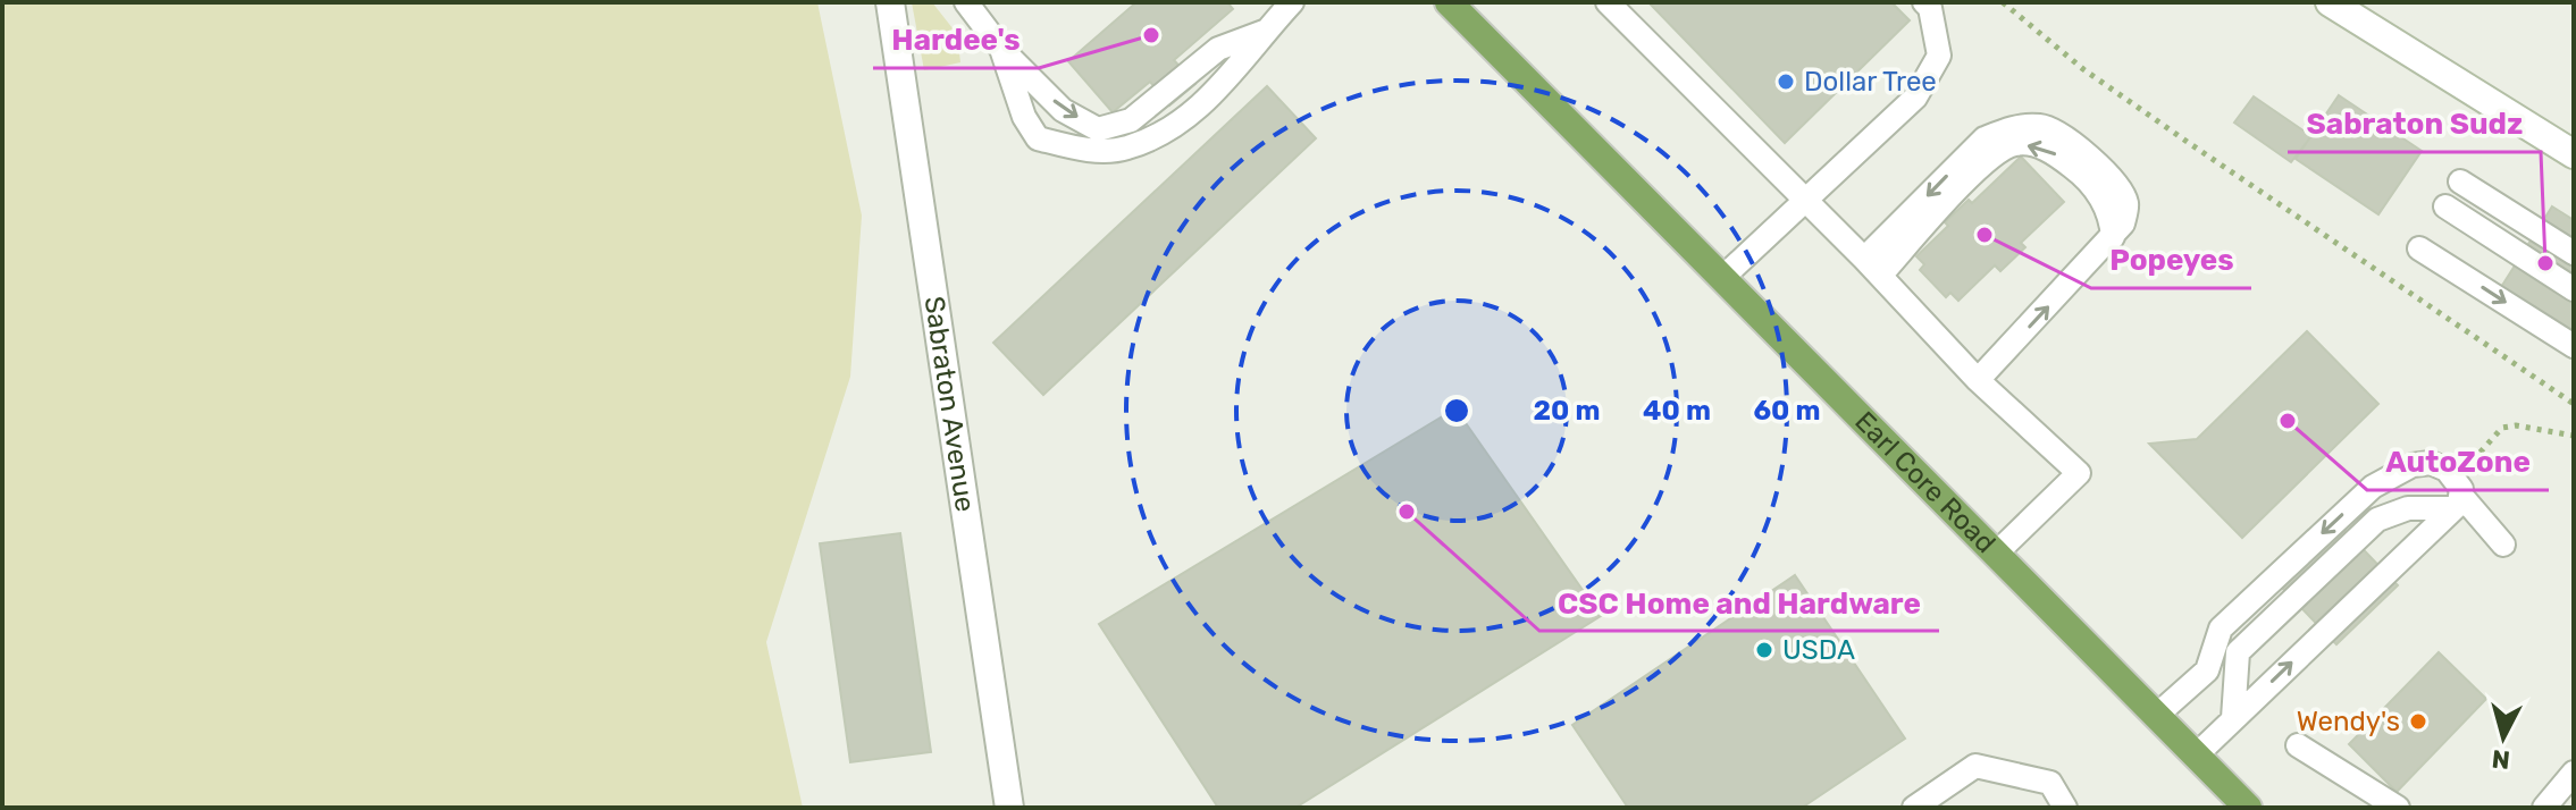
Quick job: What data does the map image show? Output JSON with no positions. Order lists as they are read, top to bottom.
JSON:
{
  "streets": {
    "main road": ["Earl Core Road"],
    "street": ["Sabraton Avenue"]
  },
  "places": [
    "Hardee's",
    "Dollar Tree",
    "Popeyes",
    "Sabraton Sudz",
    "AutoZone",
    "CSC Home and Hardware",
    "USDA",
    "Wendy's"
  ],
  "north": "bottom",
  "rings": ["20 m", "40 m", "60 m"]
}
